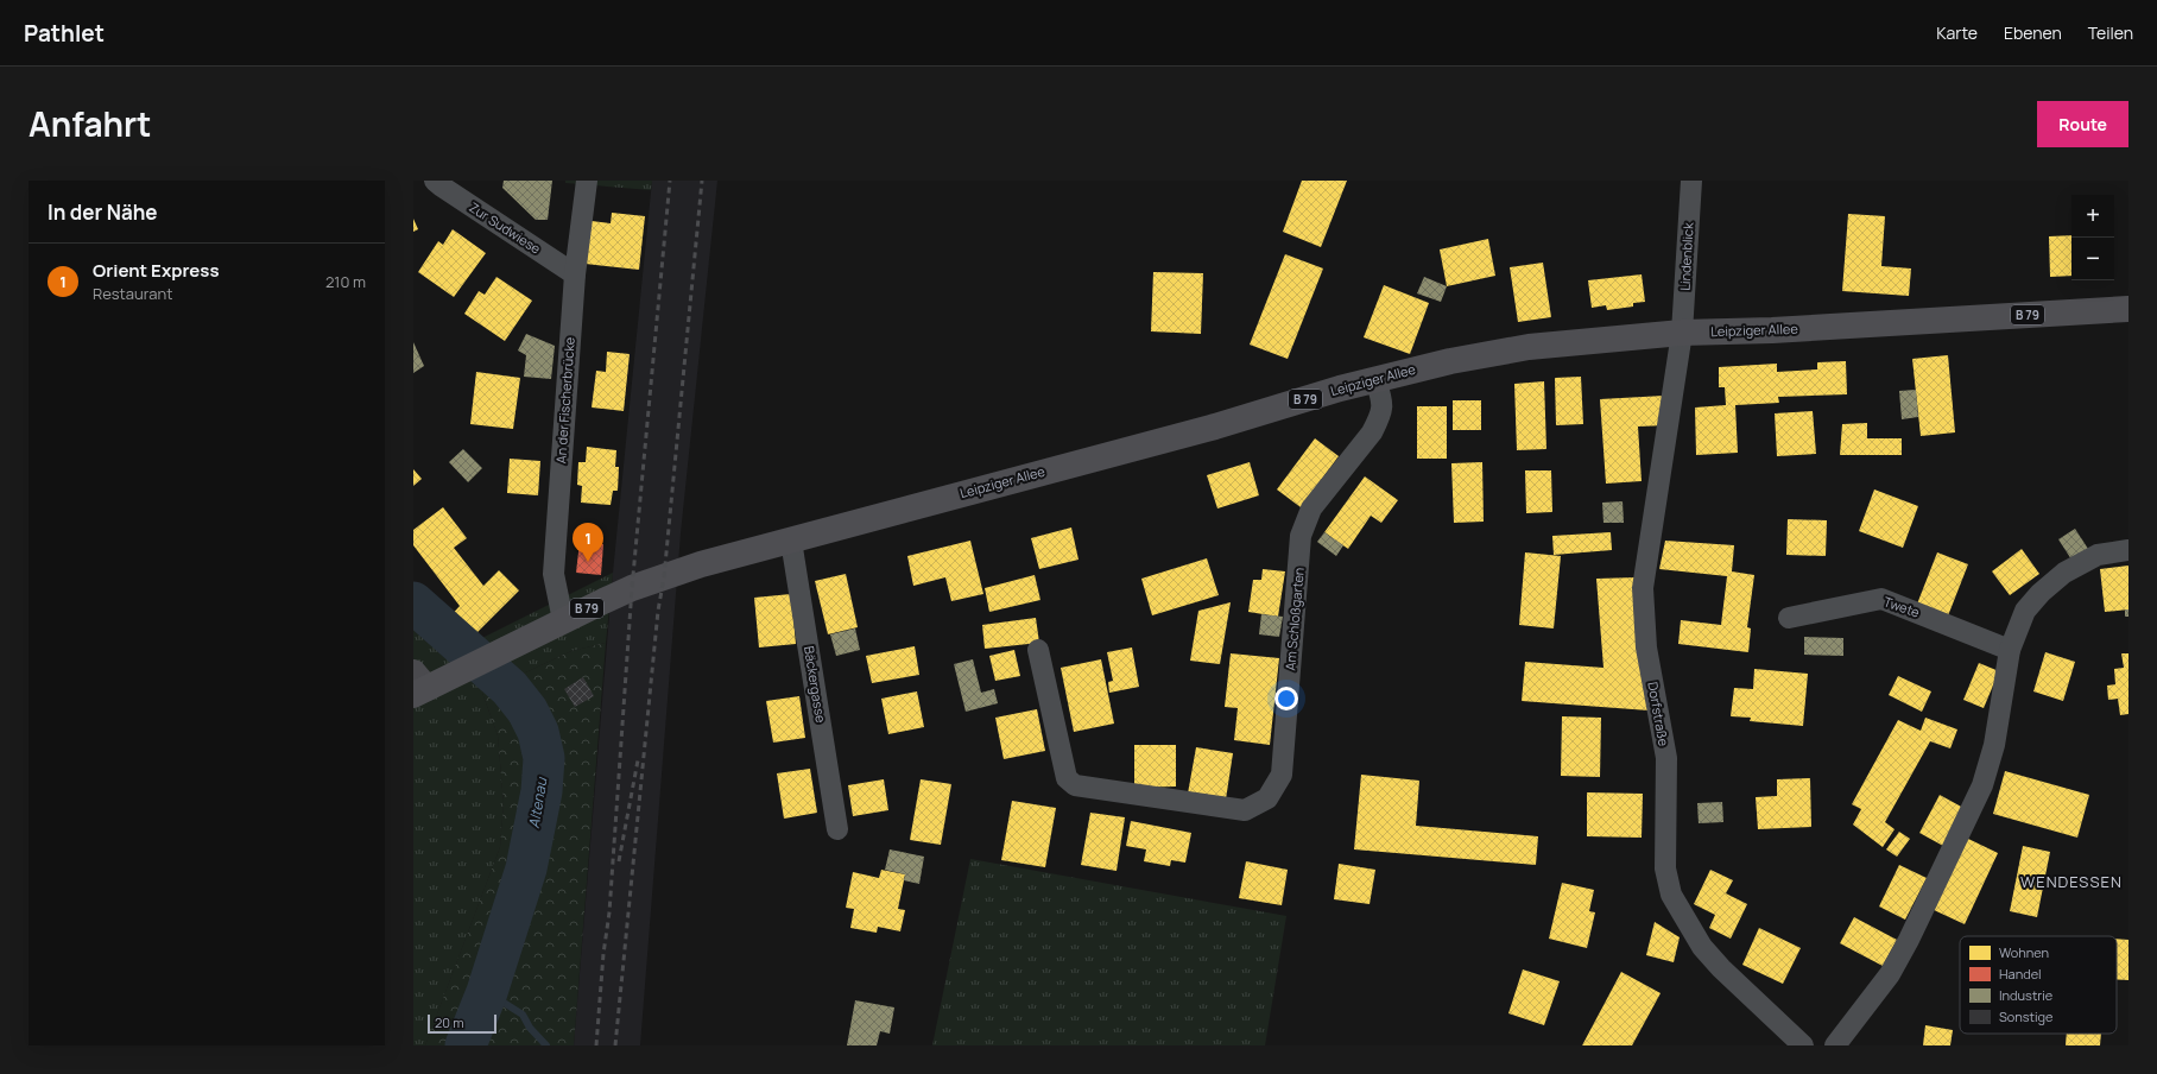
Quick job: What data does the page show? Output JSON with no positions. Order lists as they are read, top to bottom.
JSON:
{
  "streets": {
    "main road": ["B 79", "Leipziger Allee"],
    "street": [
      "Zur Sudwiese",
      "Lindenblick",
      "An der Fischerbrücke",
      "Twete",
      "Am Schloßgarten",
      "Bäckergasse",
      "Dorfstraße"
    ]
  },
  "crossings": [
    ["Zur Sudwiese", "An der Fischerbrücke"],
    ["Lindenblick", "Leipziger Allee"],
    ["Lindenblick", "Dorfstraße"],
    ["Leipziger Allee", "An der Fischerbrücke"],
    ["Leipziger Allee", "Am Schloßgarten"],
    ["Leipziger Allee", "Bäckergasse"],
    ["Leipziger Allee", "Dorfstraße"]
  ],
  "districts": ["WENDESSEN"],
  "water": ["Altenau"],
  "legend": [
    "Wohnen",
    "Handel",
    "Industrie",
    "Sonstige"
  ],
  "scale_bar": "20 m",
  "page": {
    "header": "Pathlet",
    "nav": ["Karte", "Ebenen", "Teilen"],
    "title": "Anfahrt",
    "buttons": "Route",
    "heading": "In der Nähe",
    "map_buttons": ["+", "−"],
    "list": [
      {
        "mark": "1",
        "name": "Orient Express",
        "note": "Restaurant",
        "value": "210 m"
      }
    ],
    "pins": "1",
    "scale": "20 m"
  }
}
